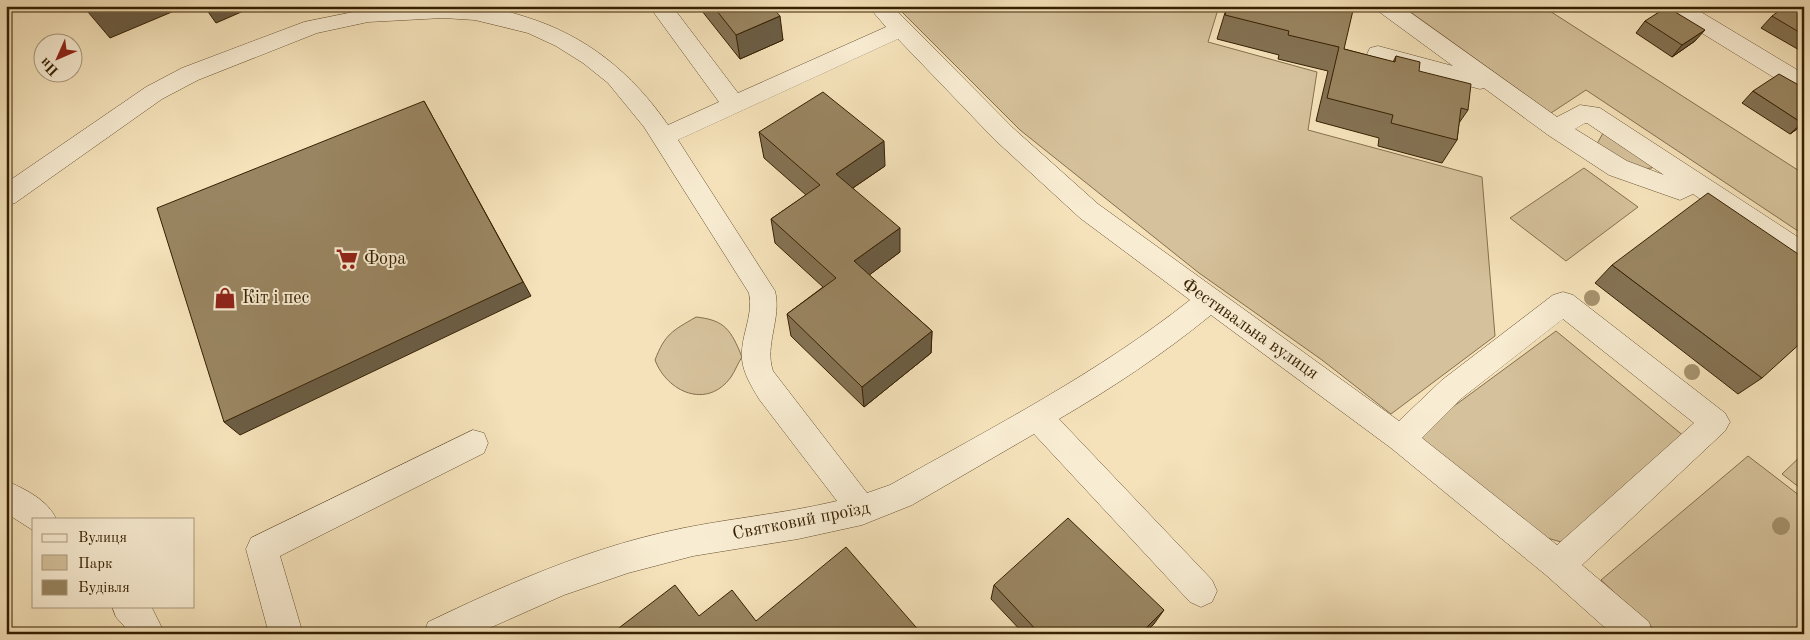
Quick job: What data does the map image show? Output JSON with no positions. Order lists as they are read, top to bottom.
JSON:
{
  "streets": {
    "street": ["Фестивальна вулиця", "Святковий проїзд"]
  },
  "crossings": [
    ["Фестивальна вулиця", "Святковий проїзд"]
  ],
  "places": {
    "supermarket": ["Фора"],
    "shop": ["Кіт і пес"]
  },
  "legend": ["Вулиця", "Парк", "Будівля"],
  "north": "bottom left"
}
